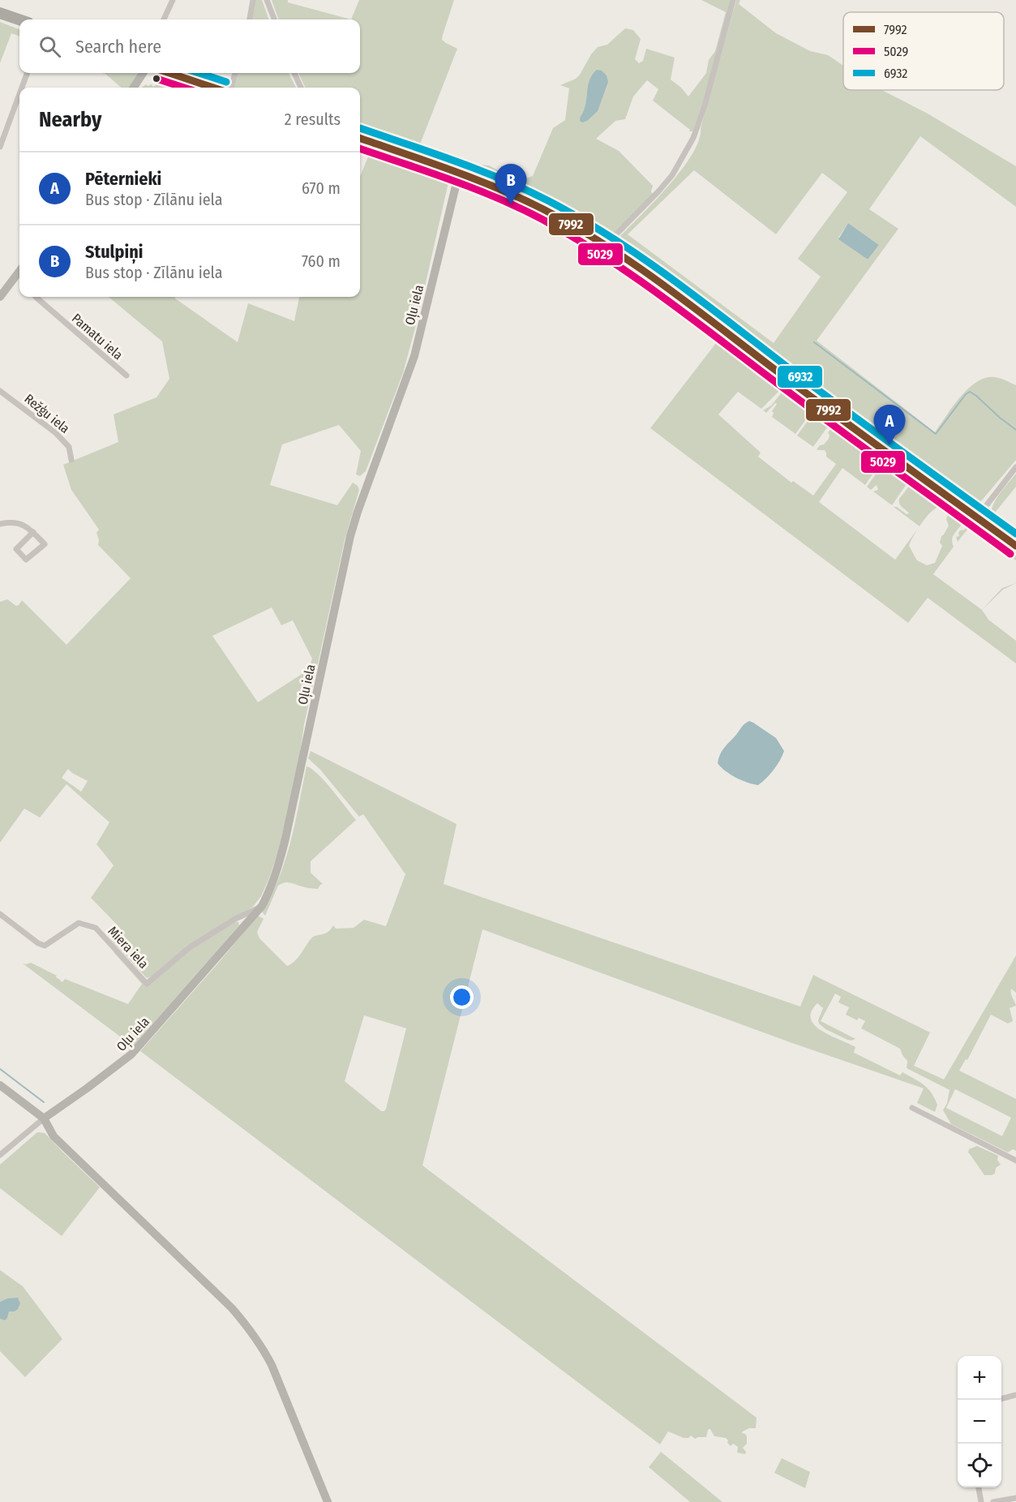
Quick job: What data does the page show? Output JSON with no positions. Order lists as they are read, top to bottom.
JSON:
{
  "streets": {
    "street": [
      "Oļu iela",
      "Pamatu iela",
      "Režģu iela",
      "Miera iela"
    ]
  },
  "crossings": [
    ["Oļu iela", "Miera iela"]
  ],
  "lines": ["transit line 7992", "transit line 6932", "transit line 5029"],
  "legend": ["7992", "5029", "6932"],
  "page": {
    "search": "Search here",
    "heading": ["Nearby", "2 results"],
    "list": [
      {
        "mark": "A",
        "name": "Pēternieki",
        "note": "Bus stop · Zīlānu iela",
        "value": "670 m"
      },
      {
        "mark": "B",
        "name": "Stulpiņi",
        "note": "Bus stop · Zīlānu iela",
        "value": "760 m"
      }
    ],
    "pins": ["B", "A"],
    "map_buttons": ["+", "−"]
  }
}
